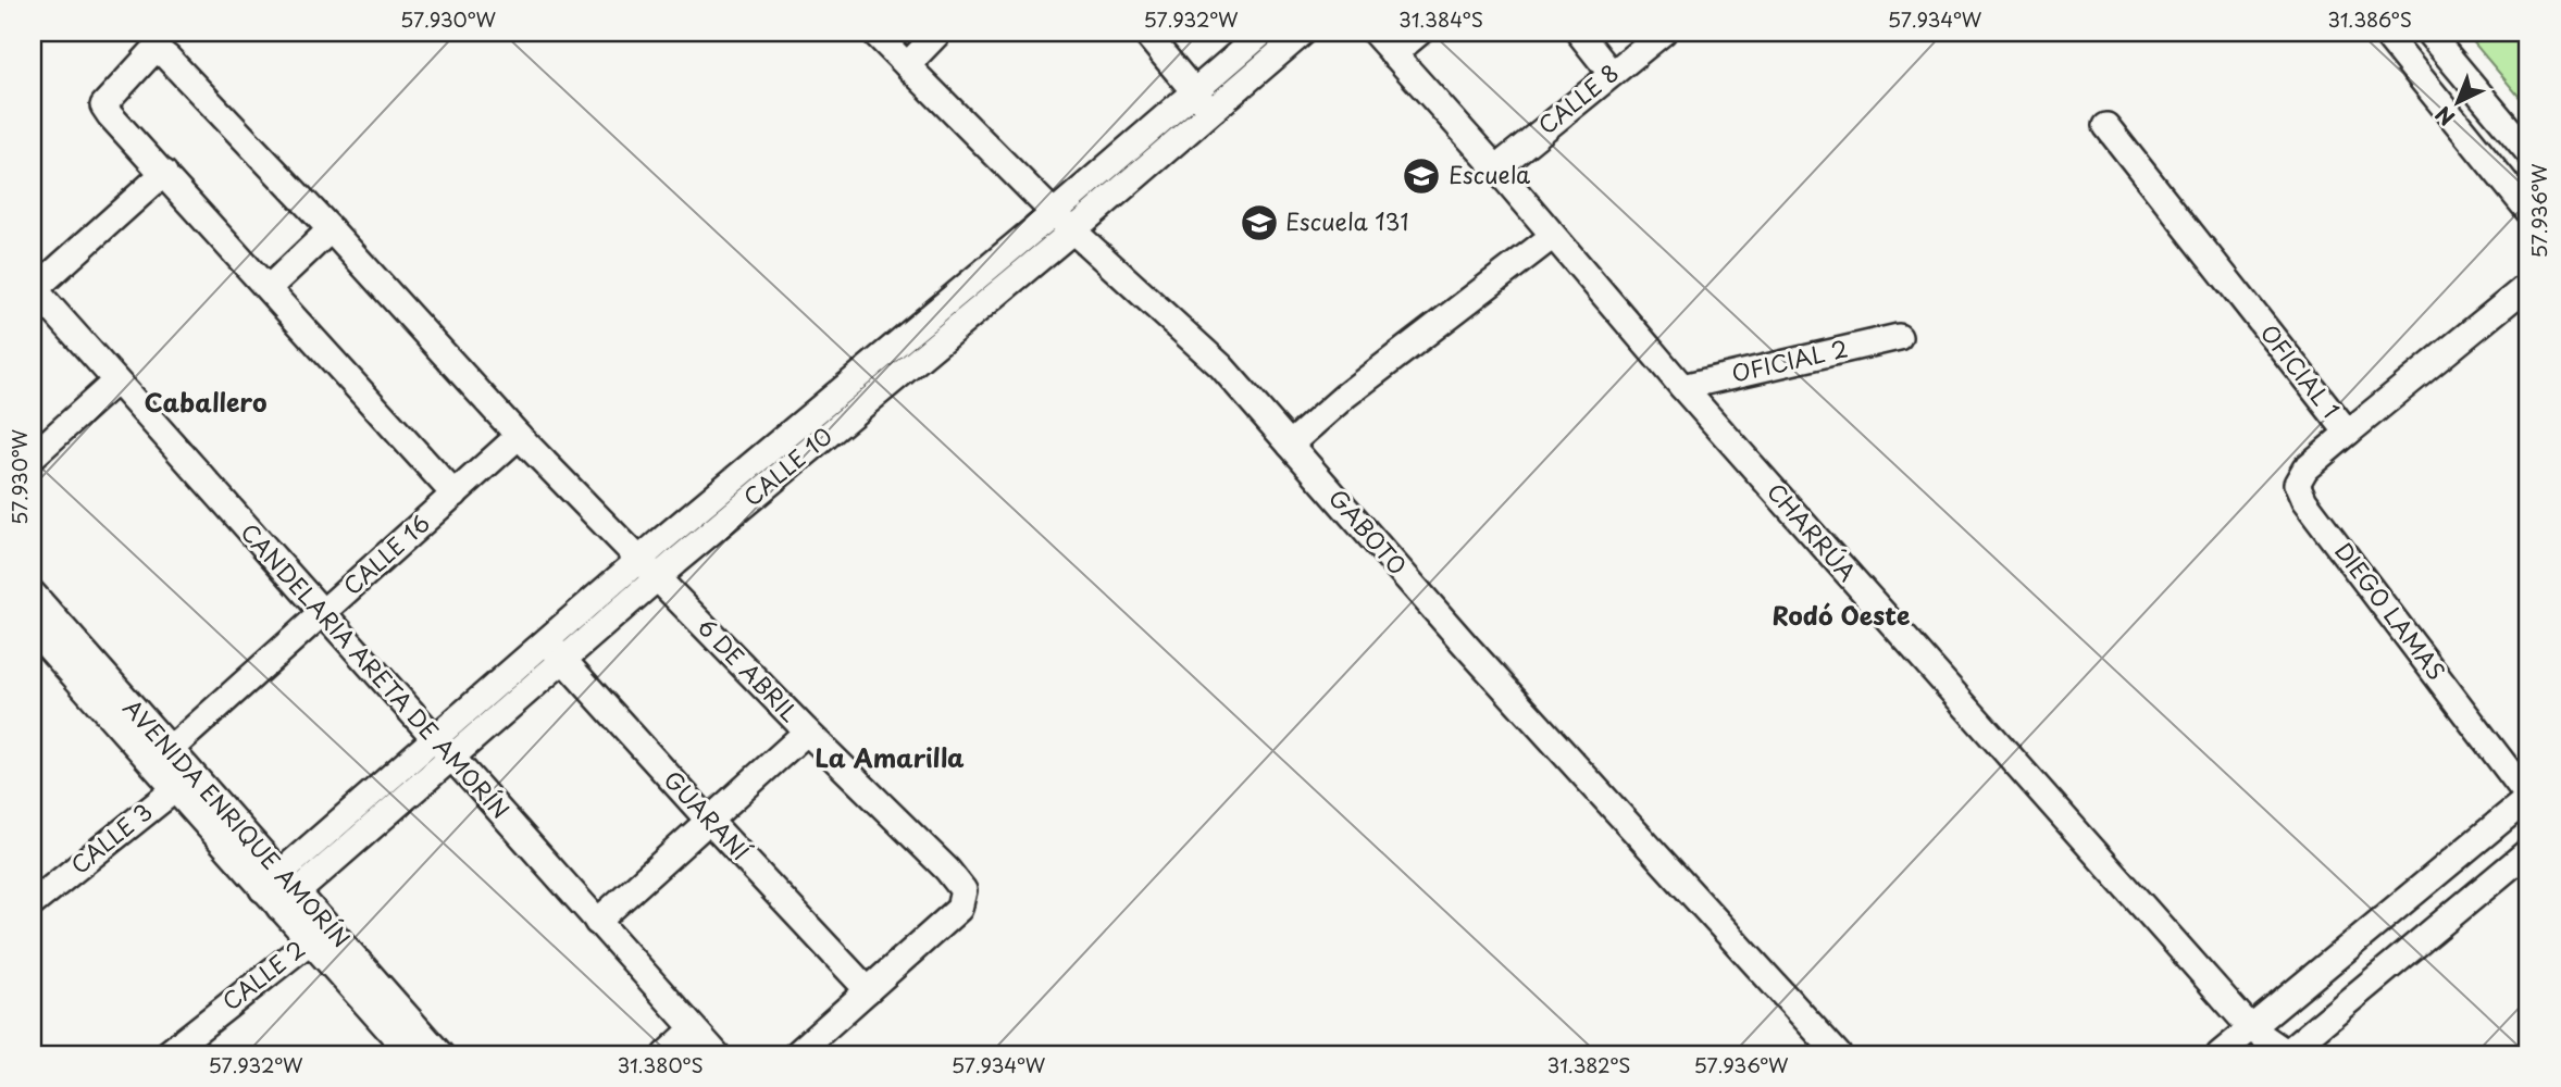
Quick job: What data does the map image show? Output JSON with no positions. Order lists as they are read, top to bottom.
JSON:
{
  "streets": {
    "street": [
      "CALLE 8",
      "OFICIAL 2",
      "OFICIAL 1",
      "CALLE 10",
      "GABOTO",
      "CHARRÚA",
      "CALLE 16",
      "DIEGO LAMAS",
      "6 DE ABRIL",
      "CANDELARIA ARETA DE AMORÍN",
      "GUARANÍ",
      "AVENIDA ENRIQUE AMORÍN",
      "CALLE 3",
      "CALLE 2"
    ]
  },
  "crossings": [
    ["CALLE 8", "CHARRÚA"],
    ["OFICIAL 2", "CHARRÚA"],
    ["OFICIAL 1", "DIEGO LAMAS"],
    ["CALLE 10", "GABOTO"],
    ["CALLE 10", "6 DE ABRIL"],
    ["CALLE 10", "CANDELARIA ARETA DE AMORÍN"],
    ["CALLE 10", "GUARANÍ"],
    ["CALLE 10", "AVENIDA ENRIQUE AMORÍN"],
    ["CALLE 16", "6 DE ABRIL"],
    ["CALLE 16", "CANDELARIA ARETA DE AMORÍN"],
    ["CALLE 16", "AVENIDA ENRIQUE AMORÍN"],
    ["6 DE ABRIL", "GUARANÍ"],
    ["AVENIDA ENRIQUE AMORÍN", "CALLE 3"],
    ["AVENIDA ENRIQUE AMORÍN", "CALLE 2"]
  ],
  "districts": ["Caballero", "Rodó Oeste", "La Amarilla"],
  "places": {
    "school or university": ["Escuela", "Escuela 131"]
  },
  "north": "bottom left",
  "coordinates": [
    "57.930°W",
    "57.932°W",
    "31.384°S",
    "57.934°W",
    "31.386°S",
    "57.936°W",
    "31.380°S",
    "31.382°S"
  ]
}
